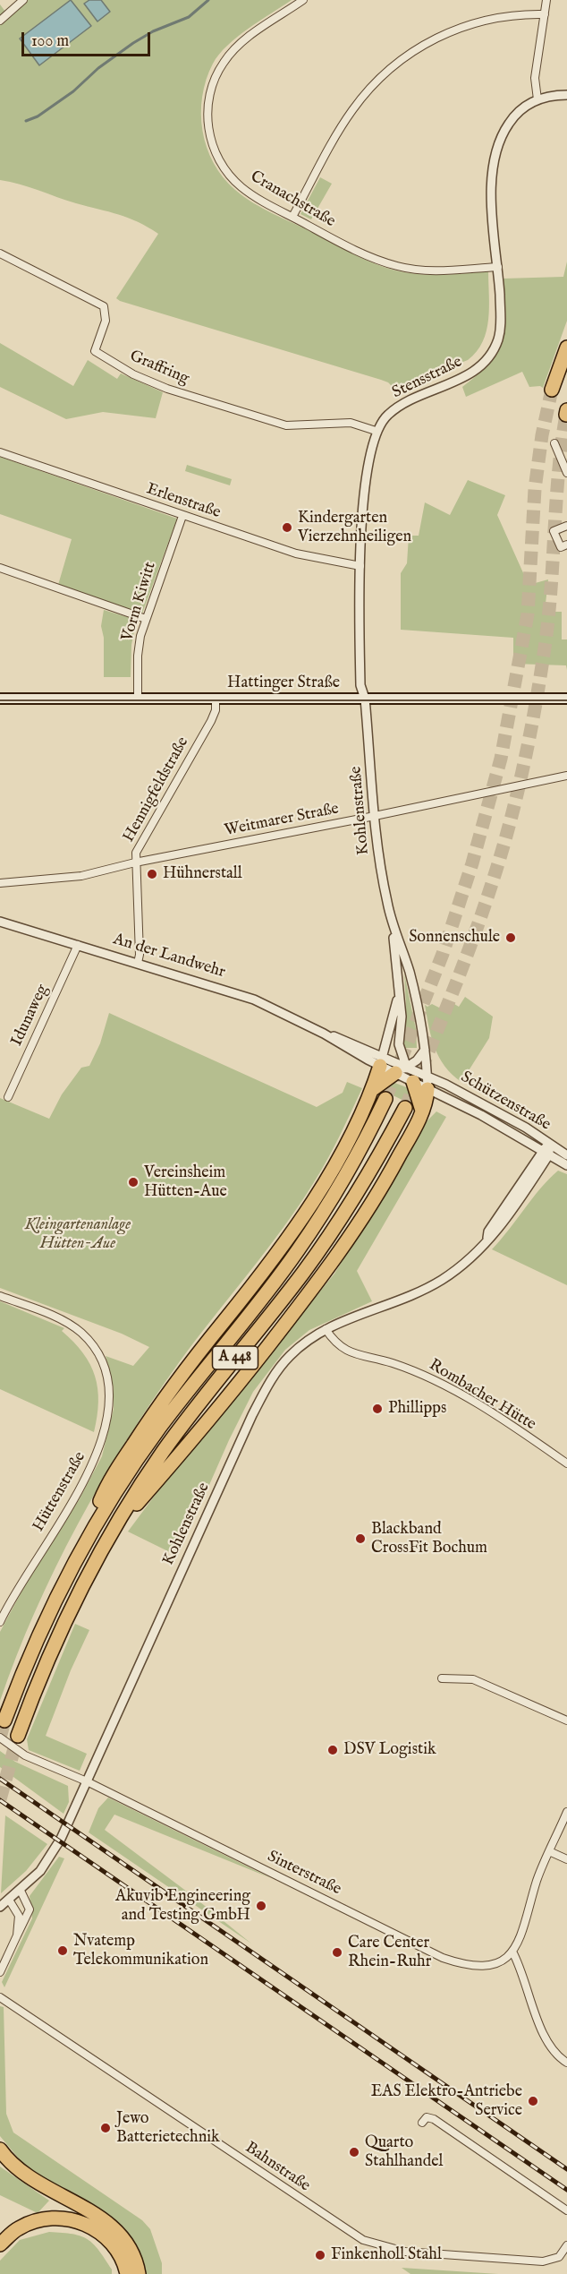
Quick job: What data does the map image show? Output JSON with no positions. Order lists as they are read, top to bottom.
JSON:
{
  "streets": {
    "highway": ["A 448"],
    "main road": ["Hattinger Straße"],
    "street": [
      "Cranachstraße",
      "Graffring",
      "Stensstraße",
      "Erlenstraße",
      "Vorm Kiwitt",
      "Hennigfeldstraße",
      "Kohlenstraße",
      "Weitmarer Straße",
      "An der Landwehr",
      "Idunaweg",
      "Schützenstraße",
      "Rombacher Hütte",
      "Hüttenstraße",
      "Sinterstraße",
      "Bahnstraße"
    ]
  },
  "crossings": [
    ["Cranachstraße", "Stensstraße"],
    ["Graffring", "Stensstraße"],
    ["Stensstraße", "Erlenstraße"],
    ["Stensstraße", "Hattinger Straße"],
    ["Stensstraße", "Kohlenstraße"],
    ["Erlenstraße", "Vorm Kiwitt"],
    ["Vorm Kiwitt", "Hattinger Straße"],
    ["Hattinger Straße", "Hennigfeldstraße"],
    ["Hattinger Straße", "Kohlenstraße"],
    ["Hennigfeldstraße", "Weitmarer Straße"],
    ["Hennigfeldstraße", "An der Landwehr"],
    ["Kohlenstraße", "Weitmarer Straße"],
    ["Kohlenstraße", "An der Landwehr"],
    ["Kohlenstraße", "Schützenstraße"],
    ["Kohlenstraße", "Rombacher Hütte"],
    ["Kohlenstraße", "Sinterstraße"],
    ["An der Landwehr", "Idunaweg"],
    ["An der Landwehr", "Schützenstraße"]
  ],
  "parks": ["Kleingartenanlage Hütten-Aue"],
  "places": [
    "Kindergarten Vierzehnheiligen",
    "Hühnerstall",
    "Sonnenschule",
    "Vereinsheim Hütten-Aue",
    "Phillipps",
    "Blackband CrossFit Bochum",
    "DSV Logistik",
    "Akuvib Engineering and Testing GmbH",
    "Nvatemp Telekommunikation",
    "Care Center Rhein-Ruhr",
    "EAS Elektro-Antriebe Service",
    "Jewo Batterietechnik",
    "Quarto Stahlhandel",
    "Finkenholl Stahl"
  ],
  "scale_bar": "100 m"
}
